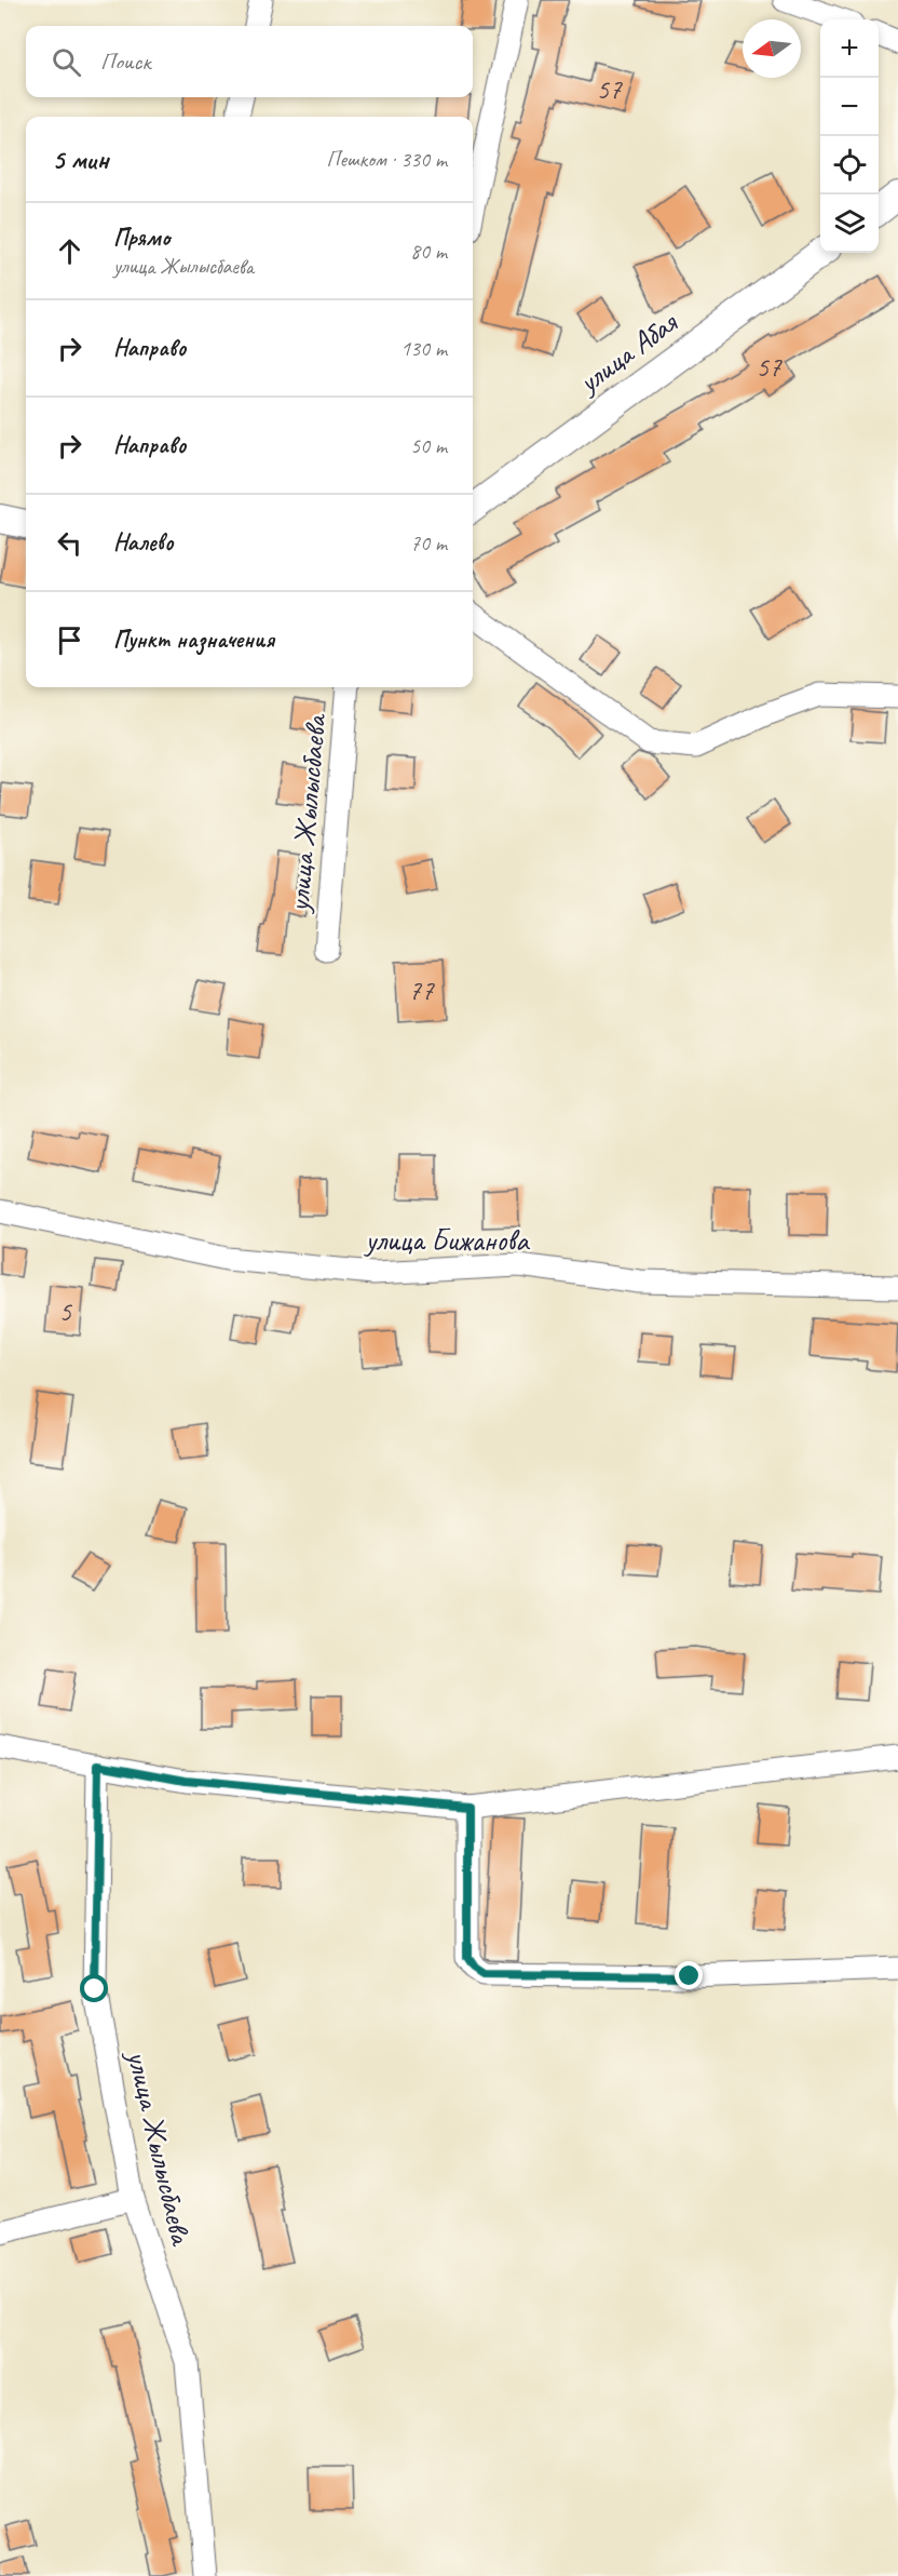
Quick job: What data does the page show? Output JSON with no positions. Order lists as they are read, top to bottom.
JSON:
{
  "streets": {
    "street": ["улица Абая", "улица Жылысбаева", "улица Бижанова"]
  },
  "house_numbers": [
    "57",
    "57",
    "77",
    "5"
  ],
  "north": "left",
  "page": {
    "map_buttons": ["+", "−"],
    "search": "Поиск",
    "heading": ["5 мин", "Пешком · 330 m"],
    "list": [
      ["Прямо", "улица Жылысбаева", "80 m"],
      ["Направо", "130 m"],
      ["Направо", "50 m"],
      ["Налево", "70 m"],
      "Пункт назначения"
    ]
  }
}
